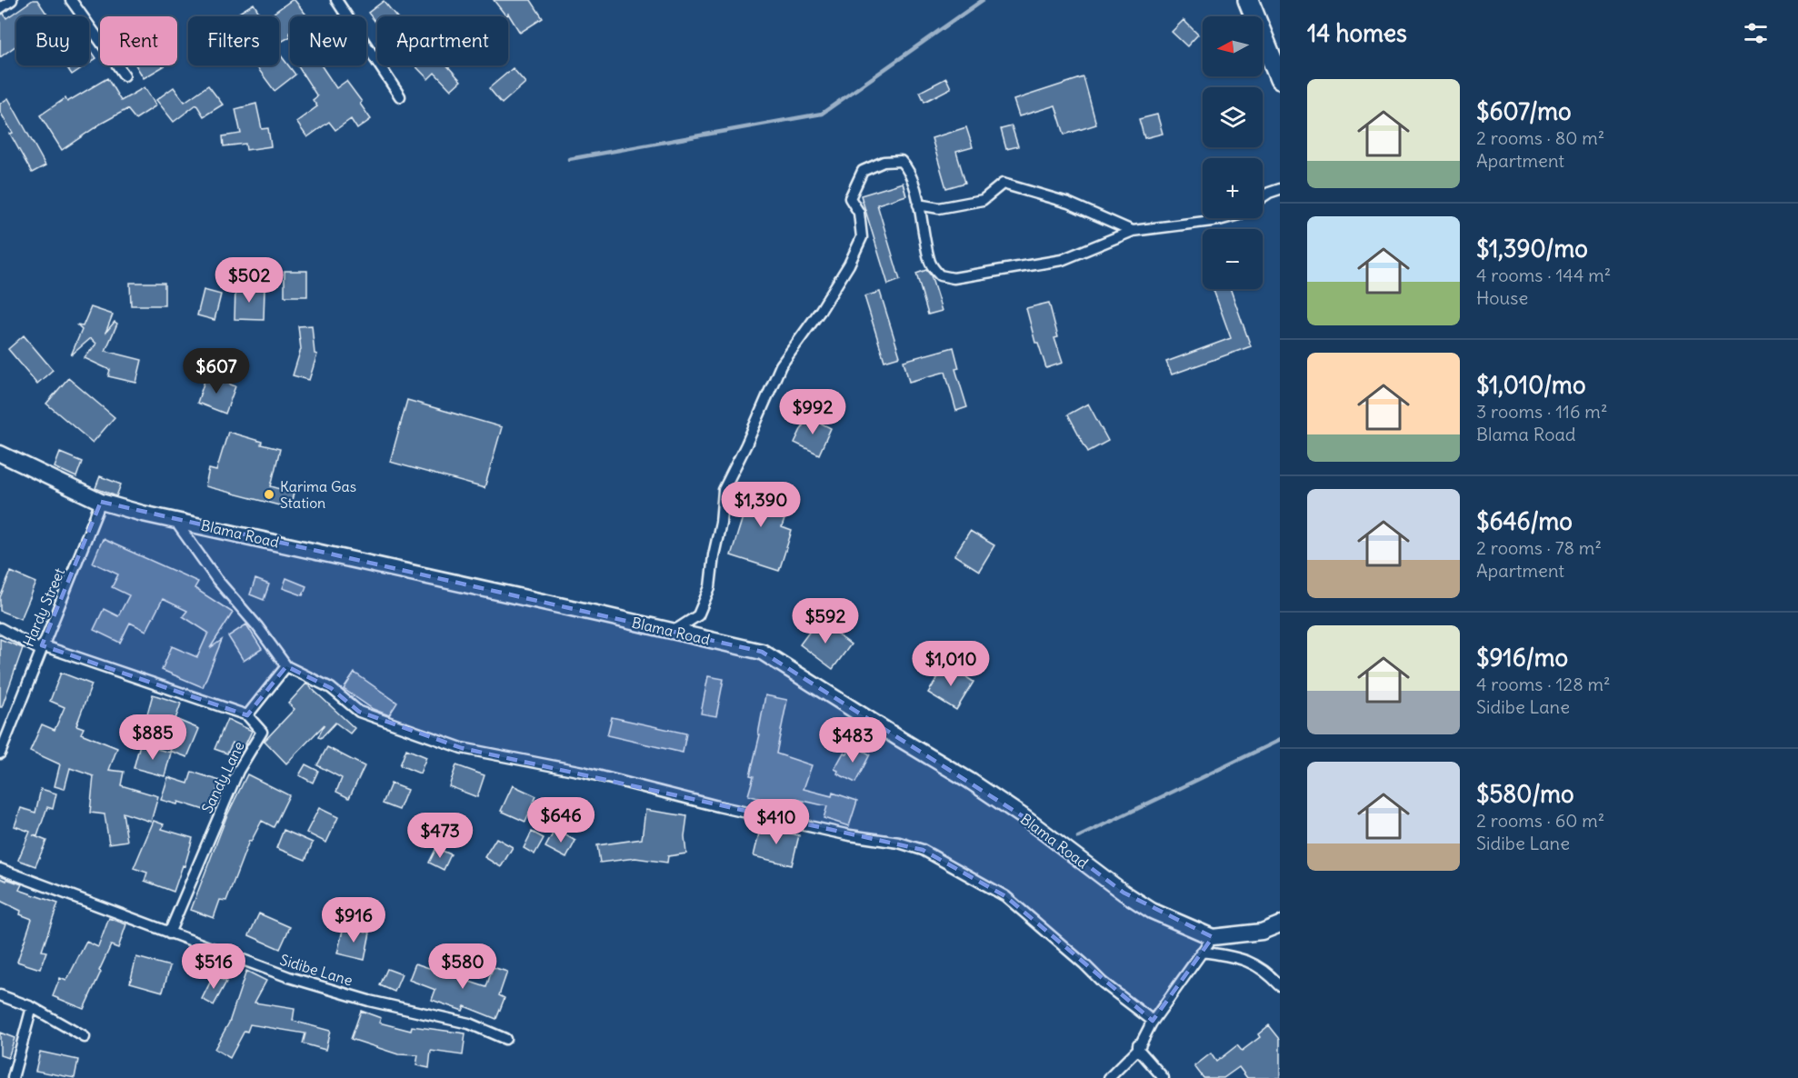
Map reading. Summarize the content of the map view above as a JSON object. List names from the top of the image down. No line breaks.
{"streets":{"street":["Blama Road","Hardy Street","Sandy Lane","Sidibe Lane"]},"crossings":[["Blama Road","Hardy Street"],["Sandy Lane","Sidibe Lane"]],"places":["Karima Gas Station"],"north":"left","page":{"heading":"14 homes","map_buttons":["+","−"],"chip":["Buy","Rent","Filters","New","Apartment"],"list":[{"name":"$607/mo","note":"2 rooms · 80 m² · Apartment"},{"name":"$1,390/mo","note":"4 rooms · 144 m² · House"},{"name":"$1,010/mo","note":"3 rooms · 116 m² · Blama Road"},{"name":"$646/mo","note":"2 rooms · 78 m² · Apartment"},{"name":"$916/mo","note":"4 rooms · 128 m² · Sidibe Lane"},{"name":"$580/mo","note":"2 rooms · 60 m² · Sidibe Lane"}],"price":["$502","$607","$992","$1,390","$592","$1,010","$885","$483","$646","$410","$473","$916","$516","$580"]}}
